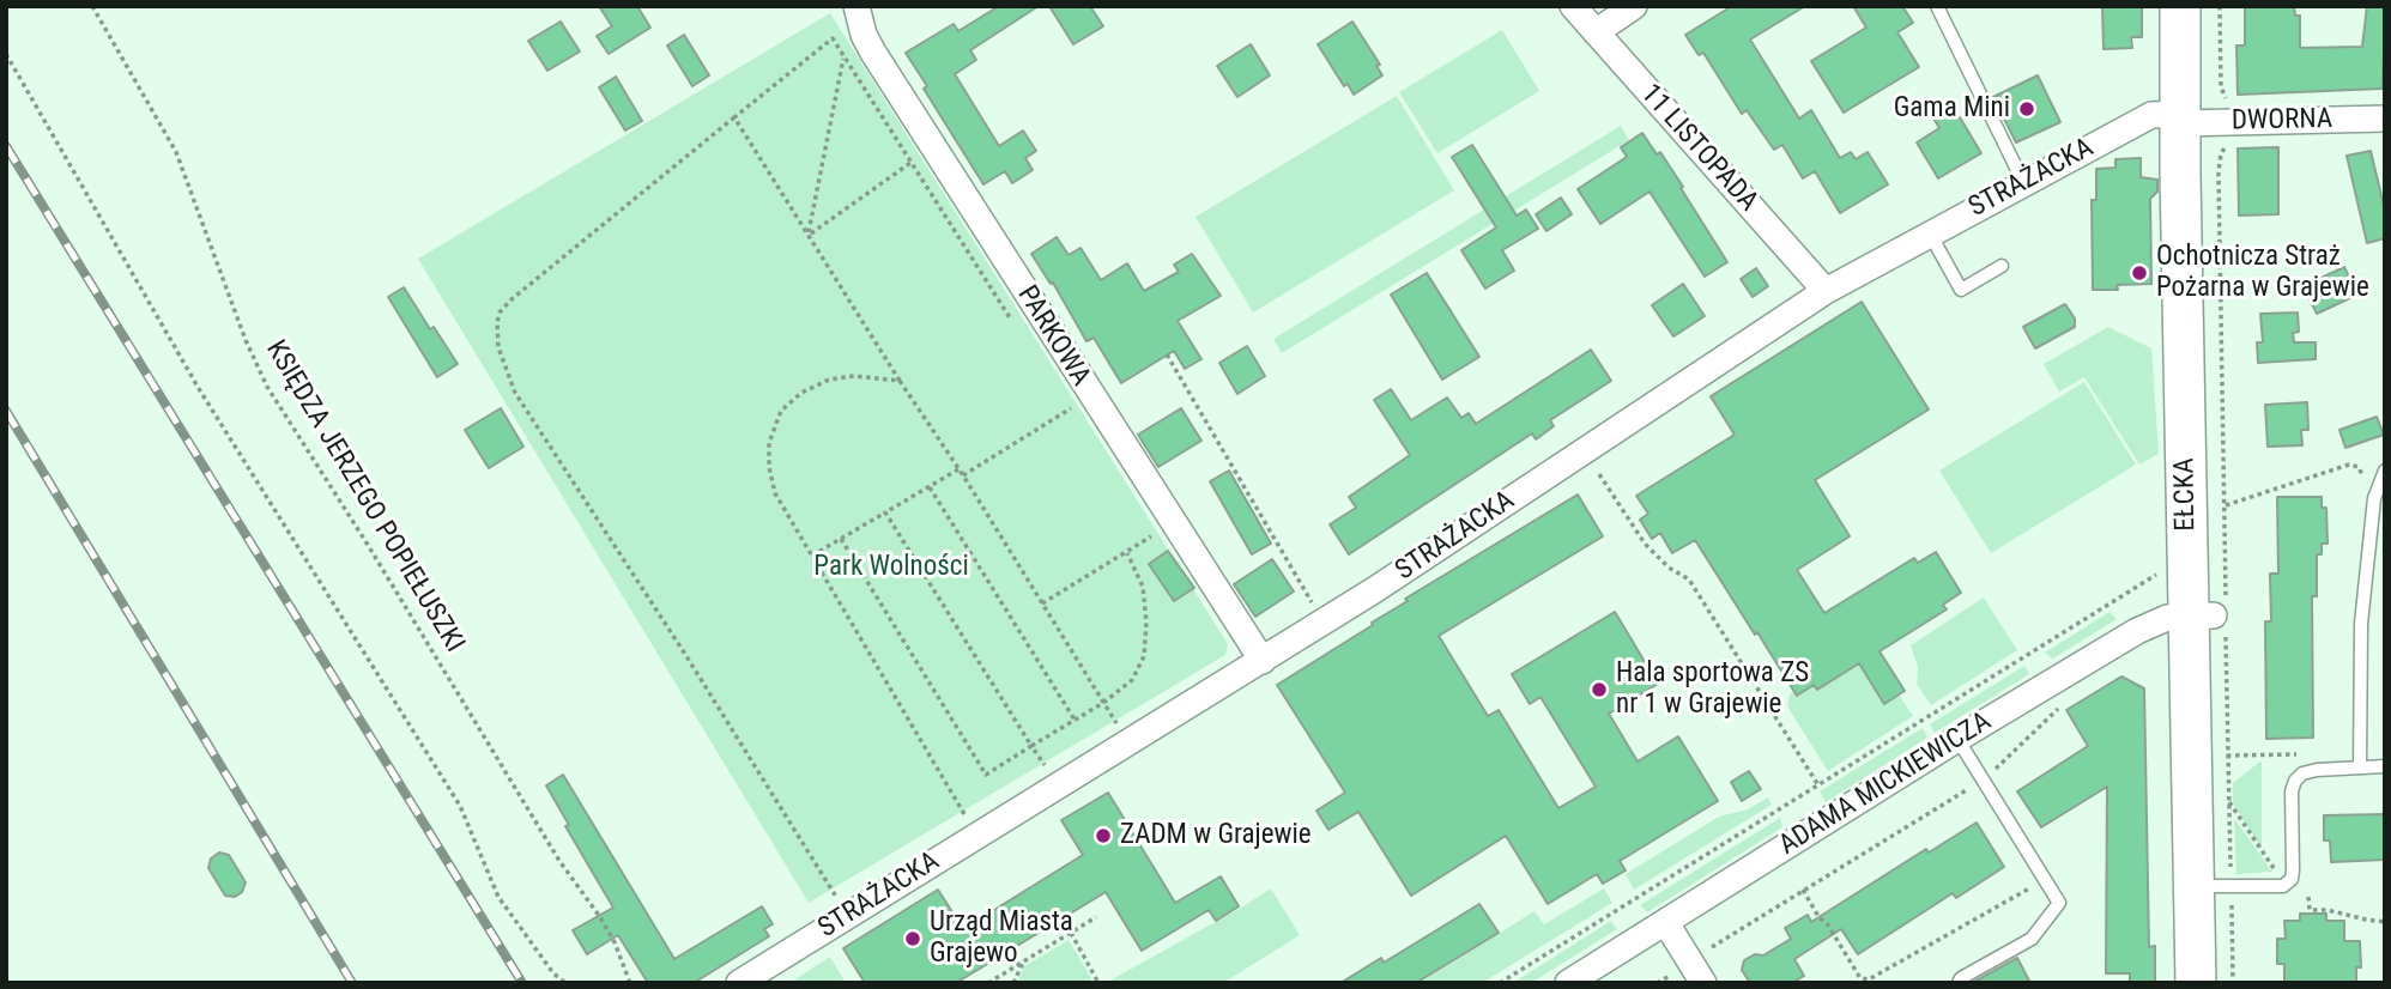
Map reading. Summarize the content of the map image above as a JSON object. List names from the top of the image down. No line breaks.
{"streets":{"main road":["EŁCKA"],"street":["DWORNA","11 LISTOPADA","STRAŻACKA","PARKOWA","ADAMA MICKIEWICZA"],"path":["KSIĘDZA JERZEGO POPIEŁUSZKI"]},"crossings":[["DWORNA","STRAŻACKA"],["DWORNA","EŁCKA"],["11 LISTOPADA","STRAŻACKA"],["STRAŻACKA","PARKOWA"],["STRAŻACKA","EŁCKA"],["EŁCKA","ADAMA MICKIEWICZA"]],"parks":["Park Wolności"],"places":["Gama Mini","Ochotnicza Straż Pożarna w Grajewie","Hala sportowa ZS nr 1 w Grajewie","ZADM w Grajewie","Urząd Miasta Grajewo"]}
